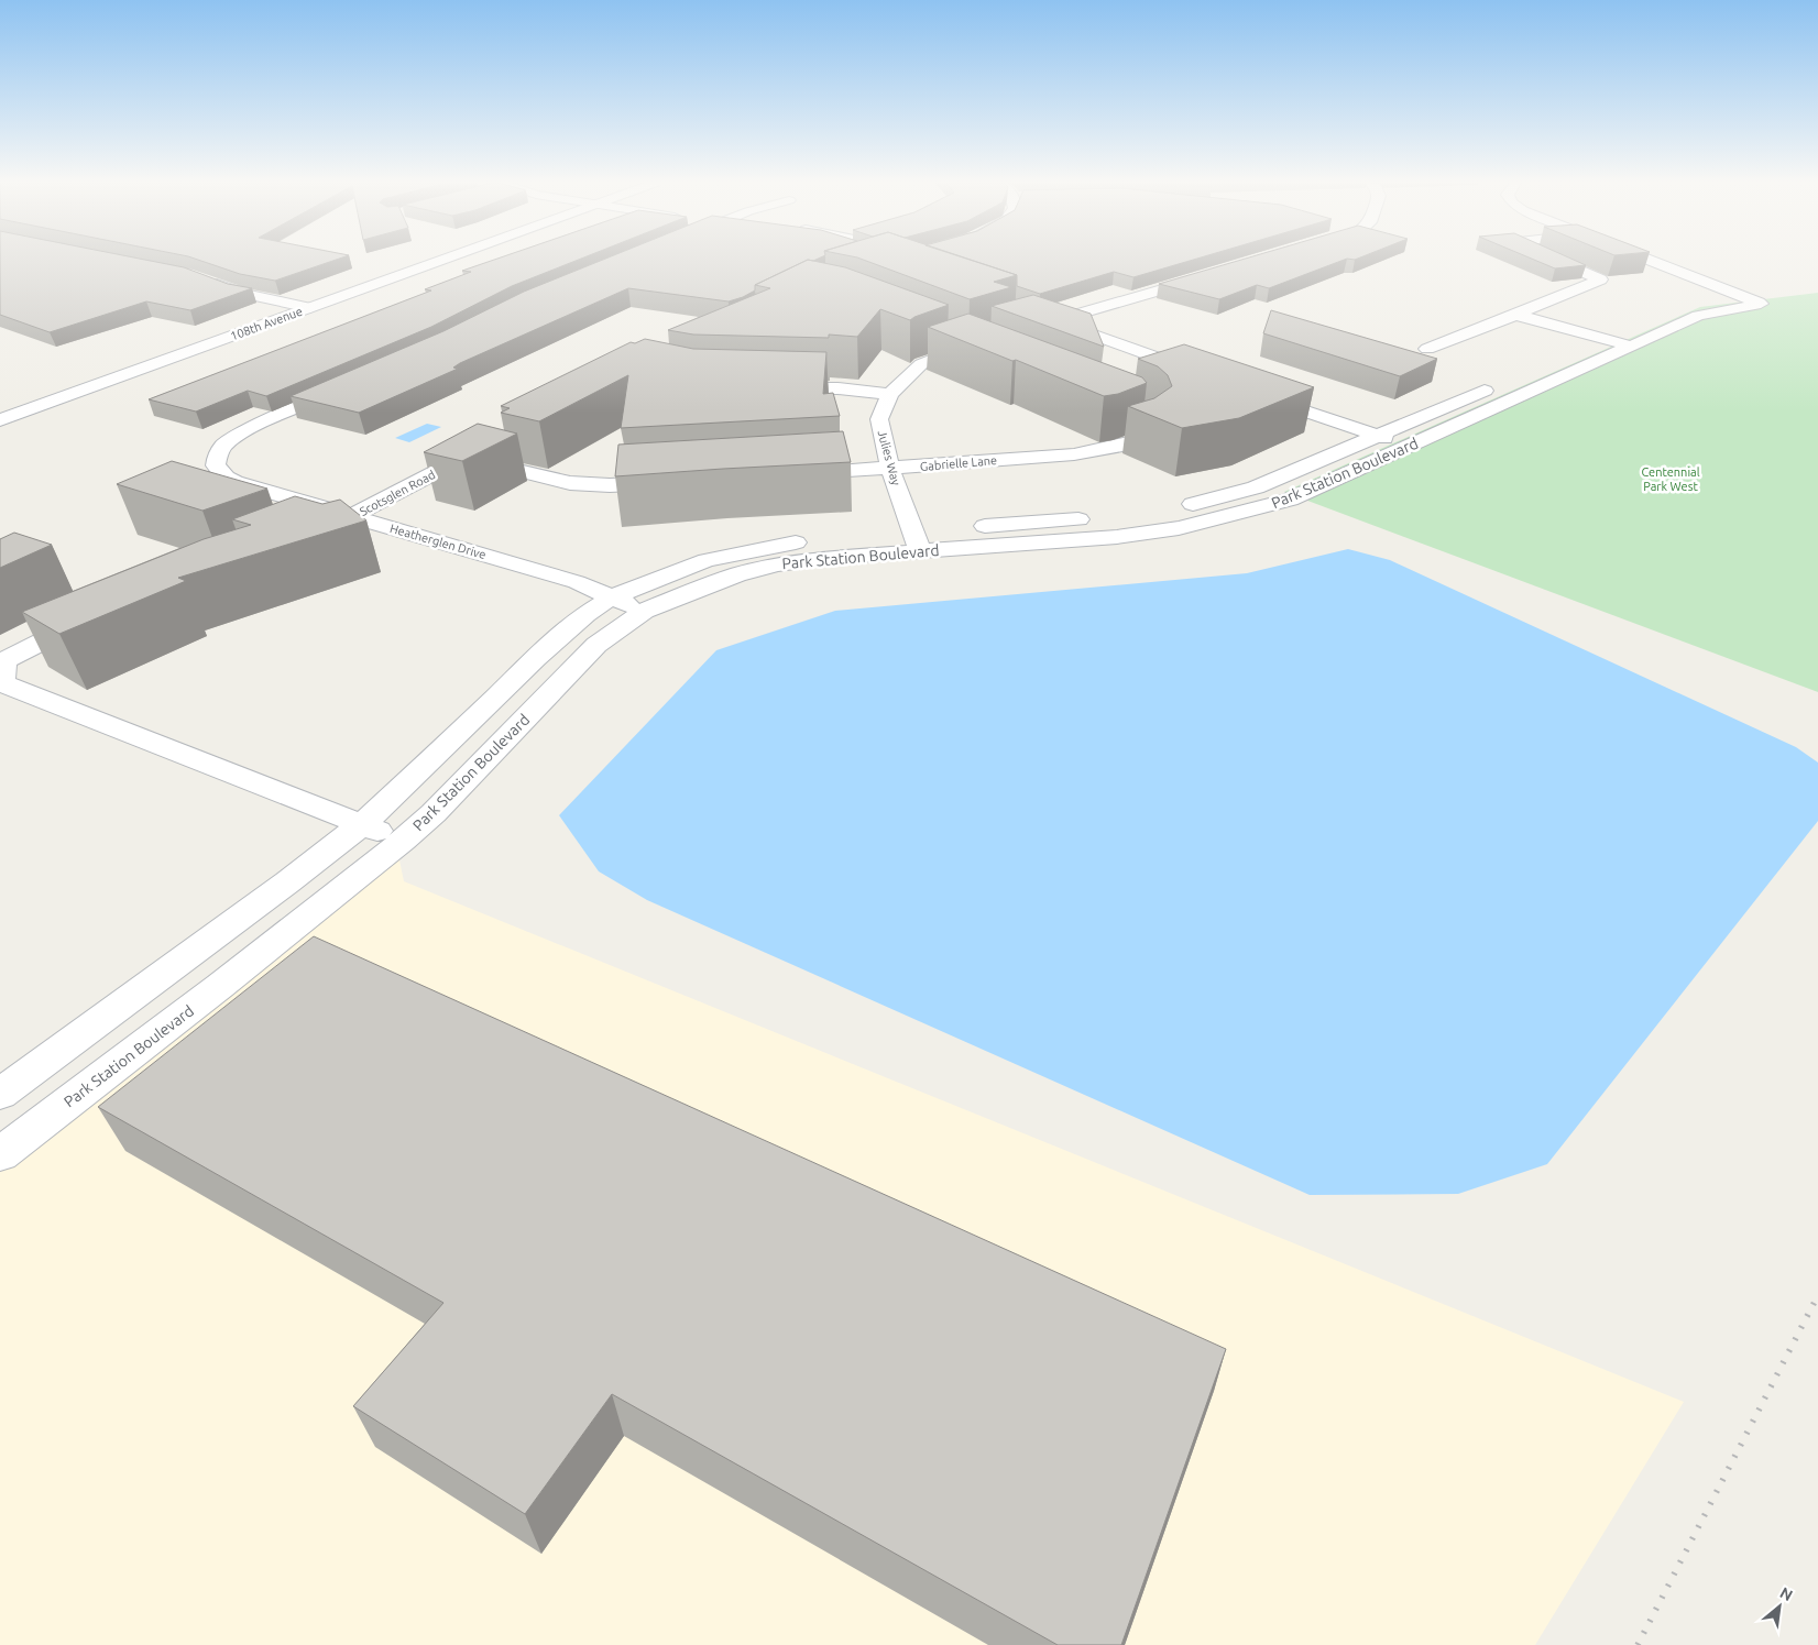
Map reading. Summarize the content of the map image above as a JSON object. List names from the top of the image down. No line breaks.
{"streets":{"street":["108th Avenue","Julies Way","Gabrielle Lane","Park Station Boulevard","Scotsglen Road","Heatherglen Drive"]},"crossings":[["Julies Way","Gabrielle Lane"],["Julies Way","Park Station Boulevard"],["Park Station Boulevard","Heatherglen Drive"],["Scotsglen Road","Heatherglen Drive"]],"parks":["Centennial Park West"],"north":"top right"}
